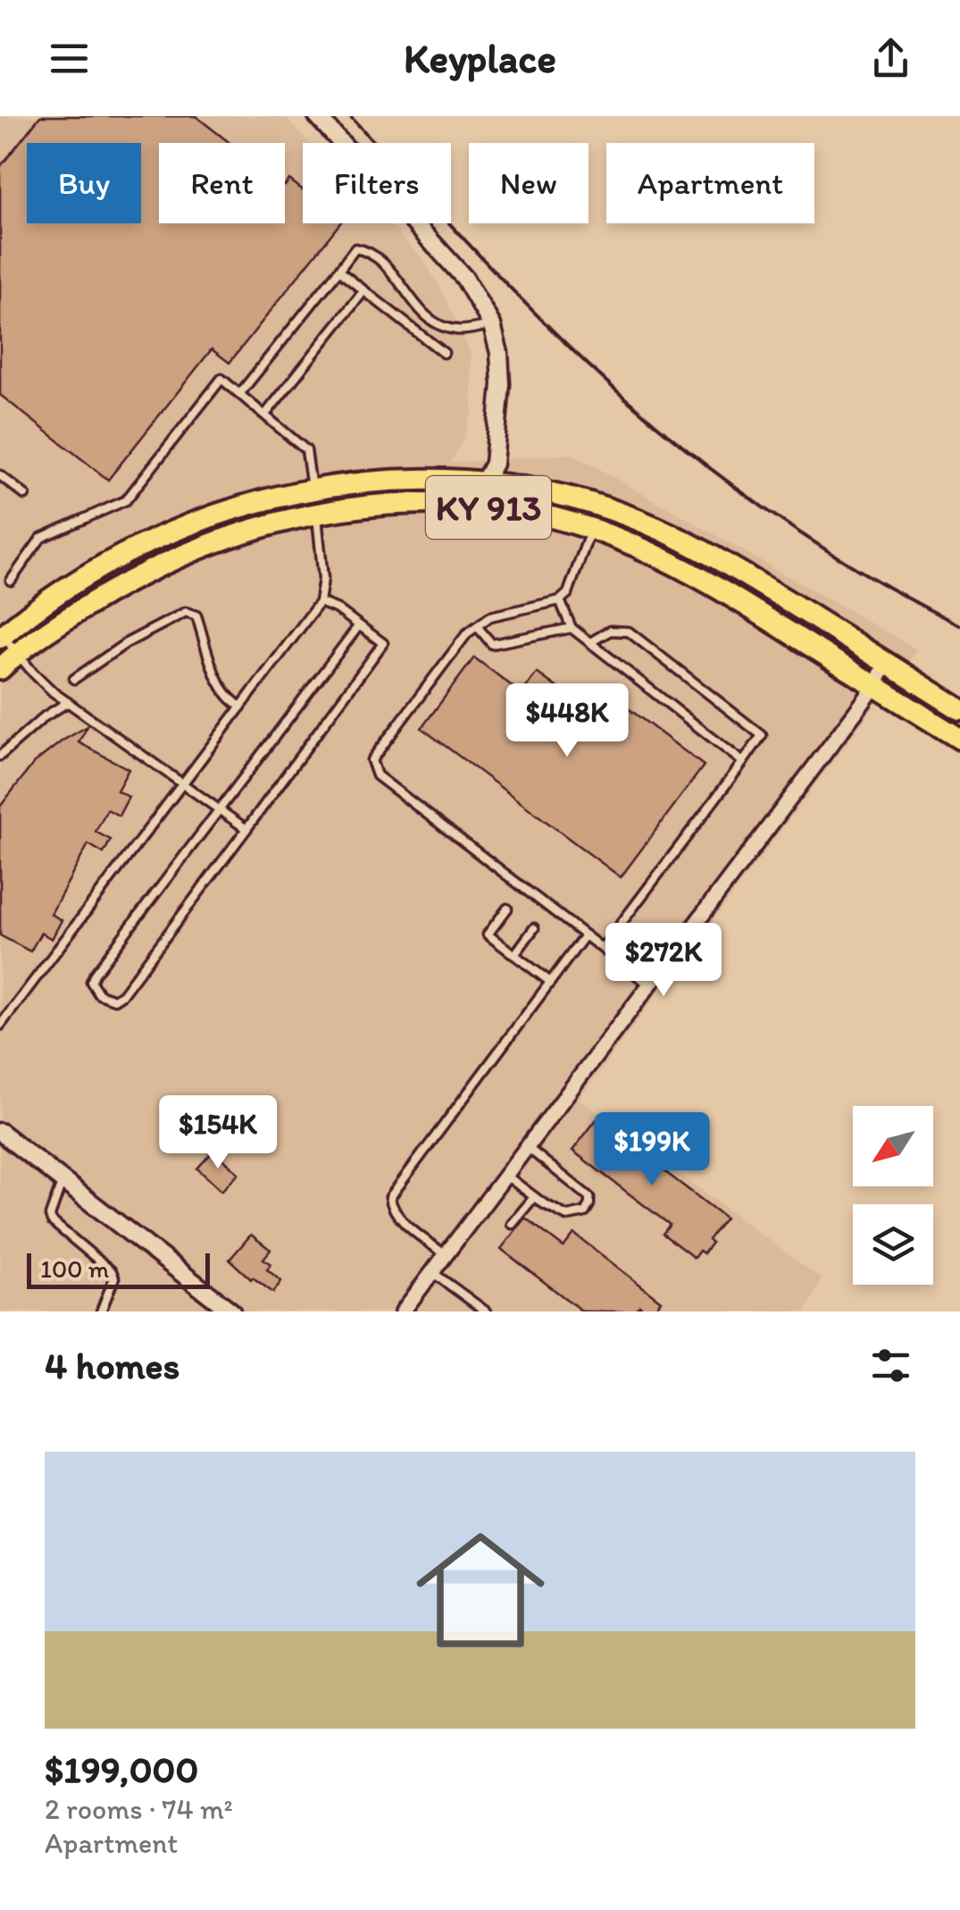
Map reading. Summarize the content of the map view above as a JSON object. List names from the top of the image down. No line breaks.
{"streets":{"main road":["KY 913"]},"scale_bar":"100 m","north":"bottom left","page":{"header":"Keyplace","chip":["Buy","Rent","Filters","New","Apartment"],"price":["$448K","$272K","$154K","$199K"],"scale":"100 m","heading":"4 homes","list":[{"name":"$199,000","note":"2 rooms · 74 m² · Apartment"}]}}
